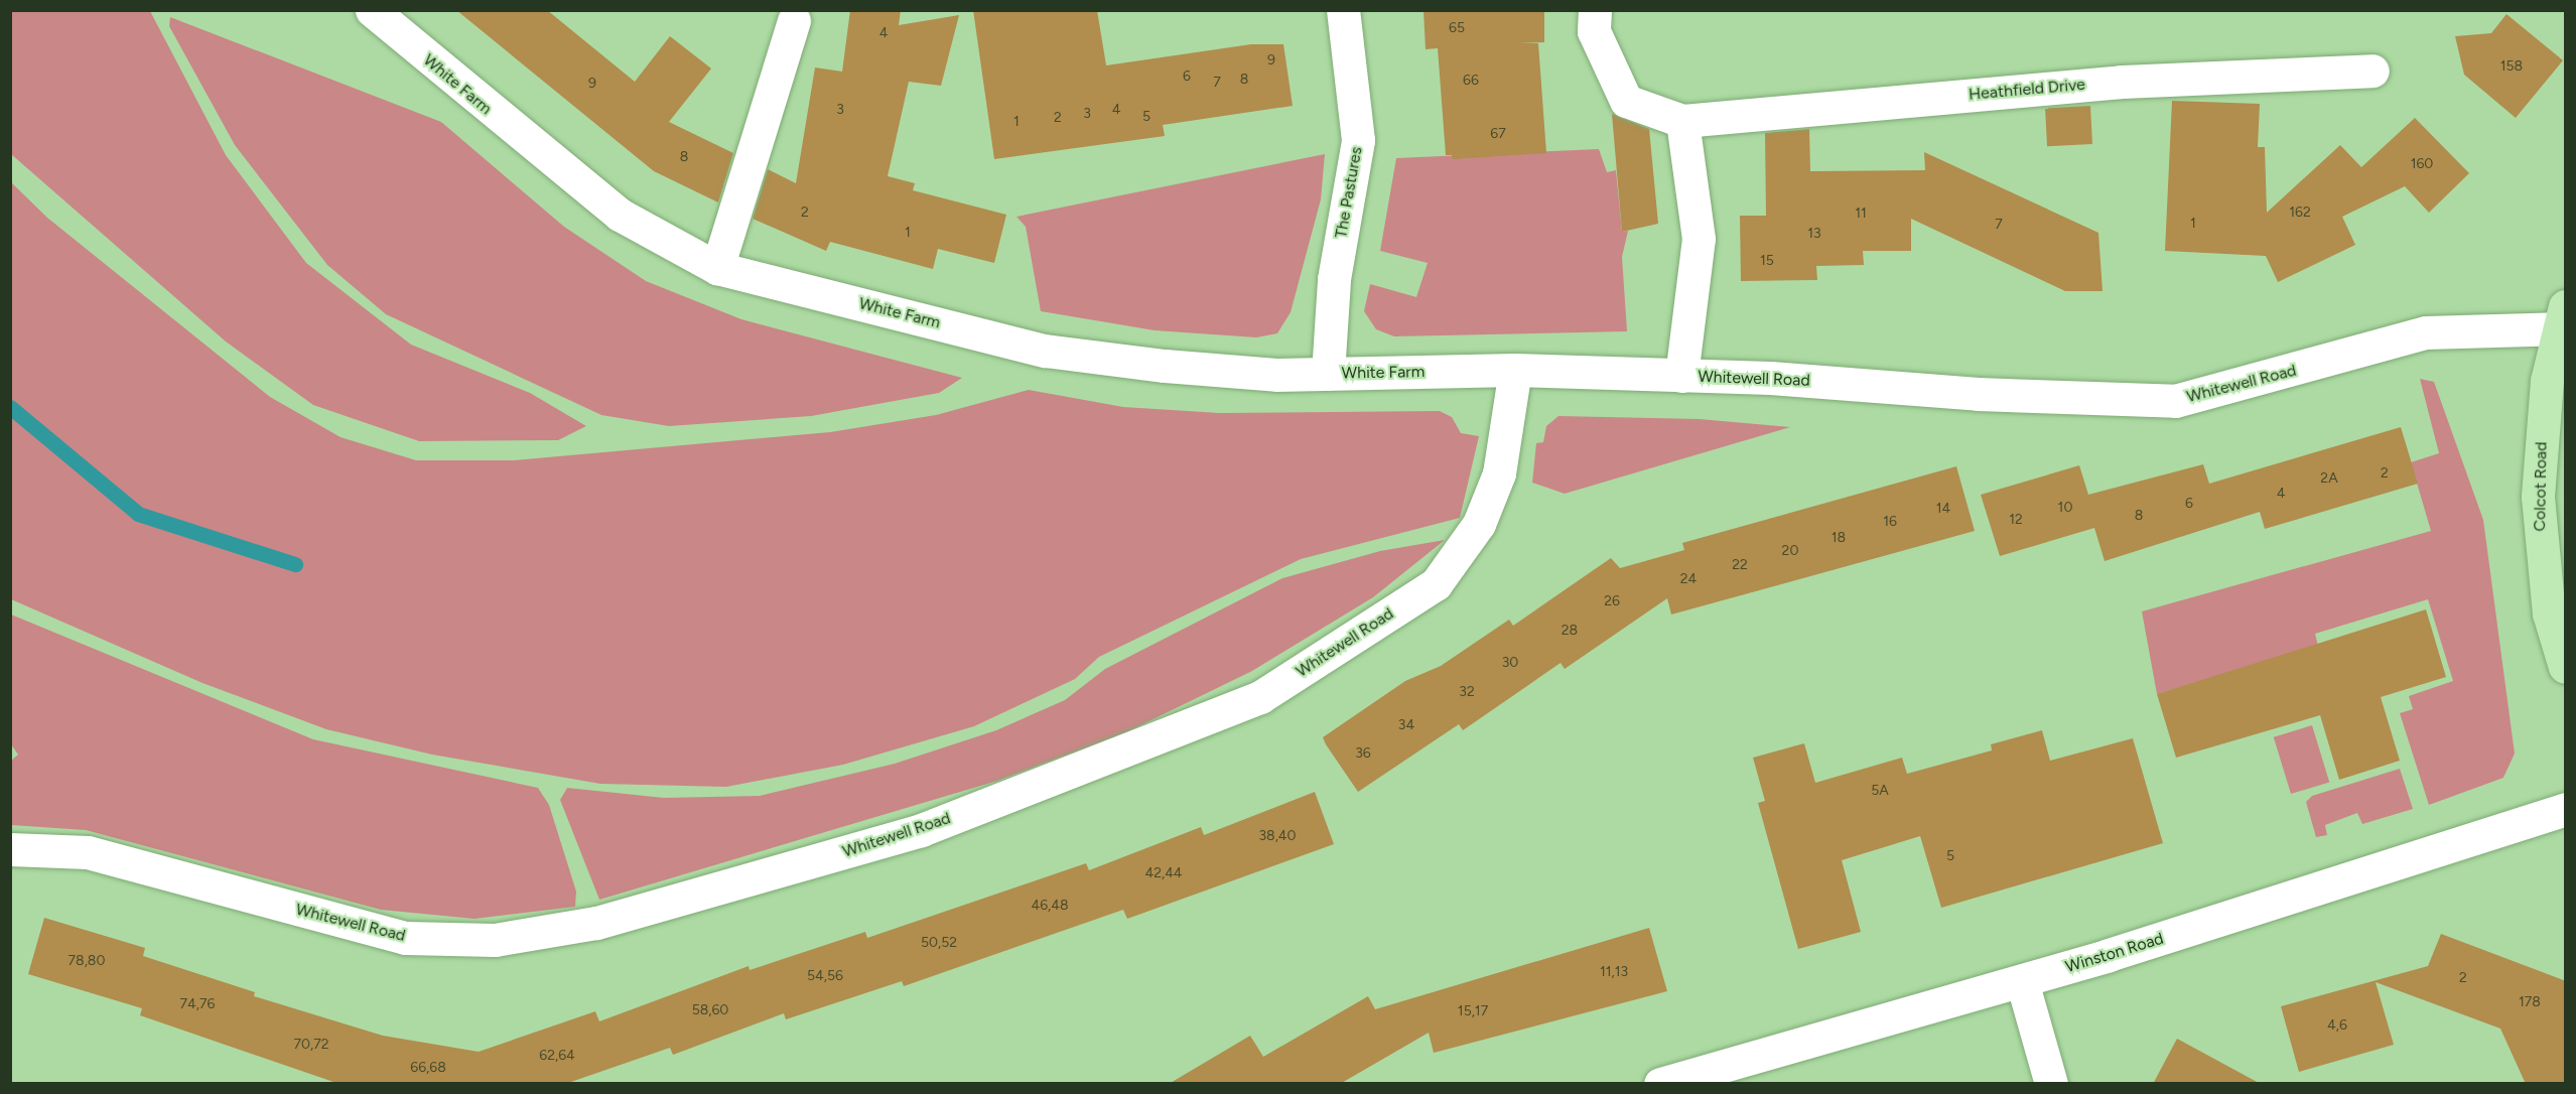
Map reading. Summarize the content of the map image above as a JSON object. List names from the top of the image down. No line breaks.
{"streets":{"main road":["Colcot Road"],"street":["White Farm","Heathfield Drive","The Pastures","Whitewell Road","Winston Road"]},"crossings":[["White Farm","The Pastures"],["White Farm","Whitewell Road"],["Whitewell Road","Colcot Road"]],"house_numbers":["65","4","9","158","6","8","66","7","9","3","4","3","5","2","1","67","8","160","2","162","11","1","7","1","13","15","2","2A","4","6","10","14","8","12","16","18","20","22","24","26","28","30","32","34","36","5A","38,40","5","42,44","46,48","50,52","78,80","11,13","54,56","2","178","74,76","58,60","15,17","4,6","70,72","62,64","66,68"]}
